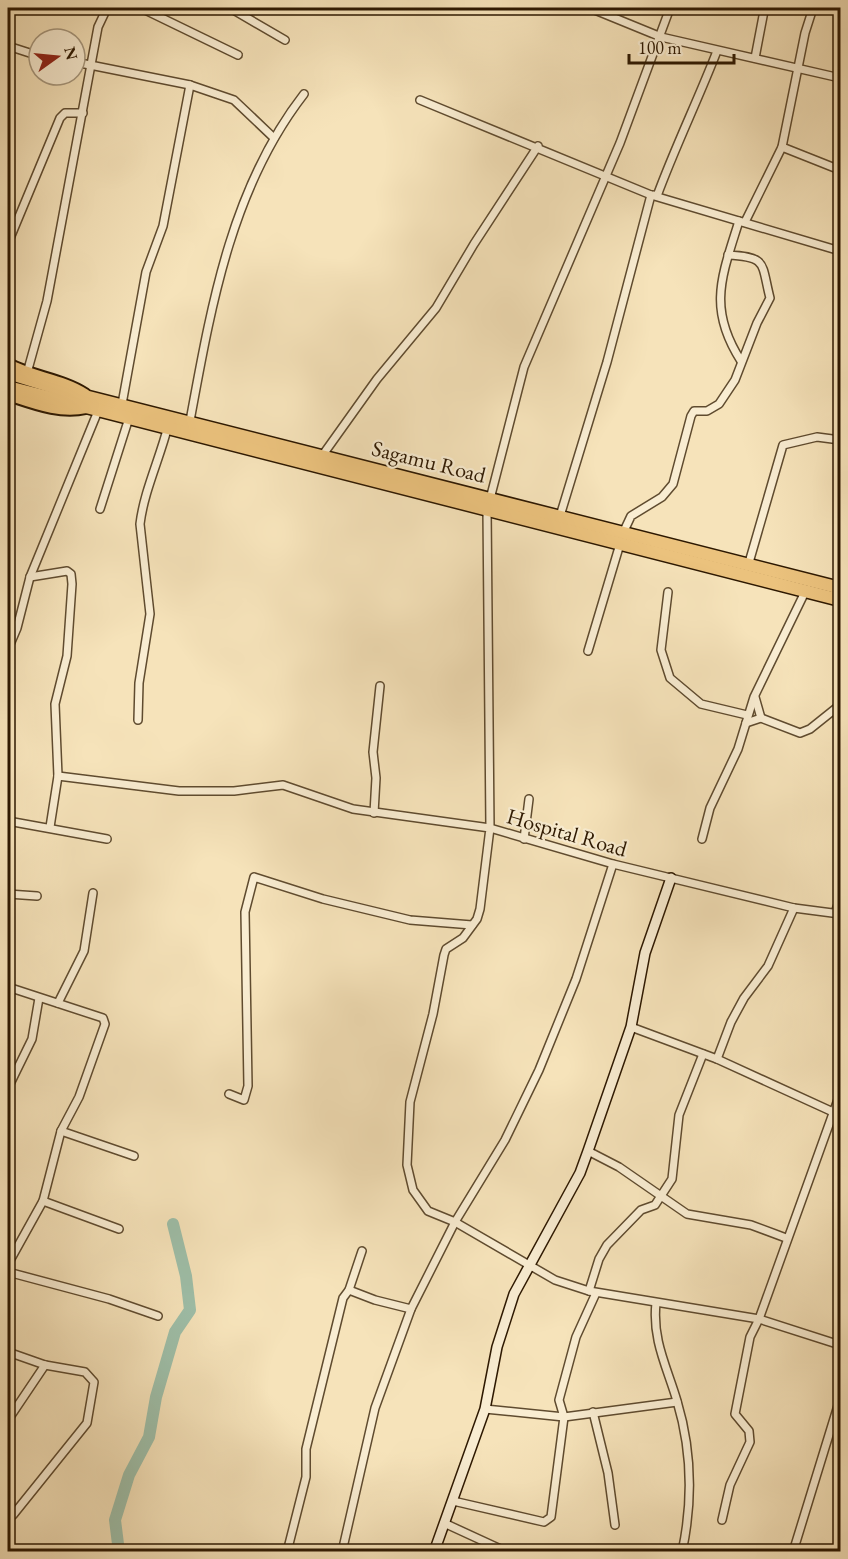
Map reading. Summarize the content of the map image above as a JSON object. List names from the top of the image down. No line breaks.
{"streets":{"highway":["Sagamu Road"],"street":["Hospital Road"]},"crossings":[["Sagamu Road","Hospital Road"]],"scale_bar":"100 m","north":"right"}
